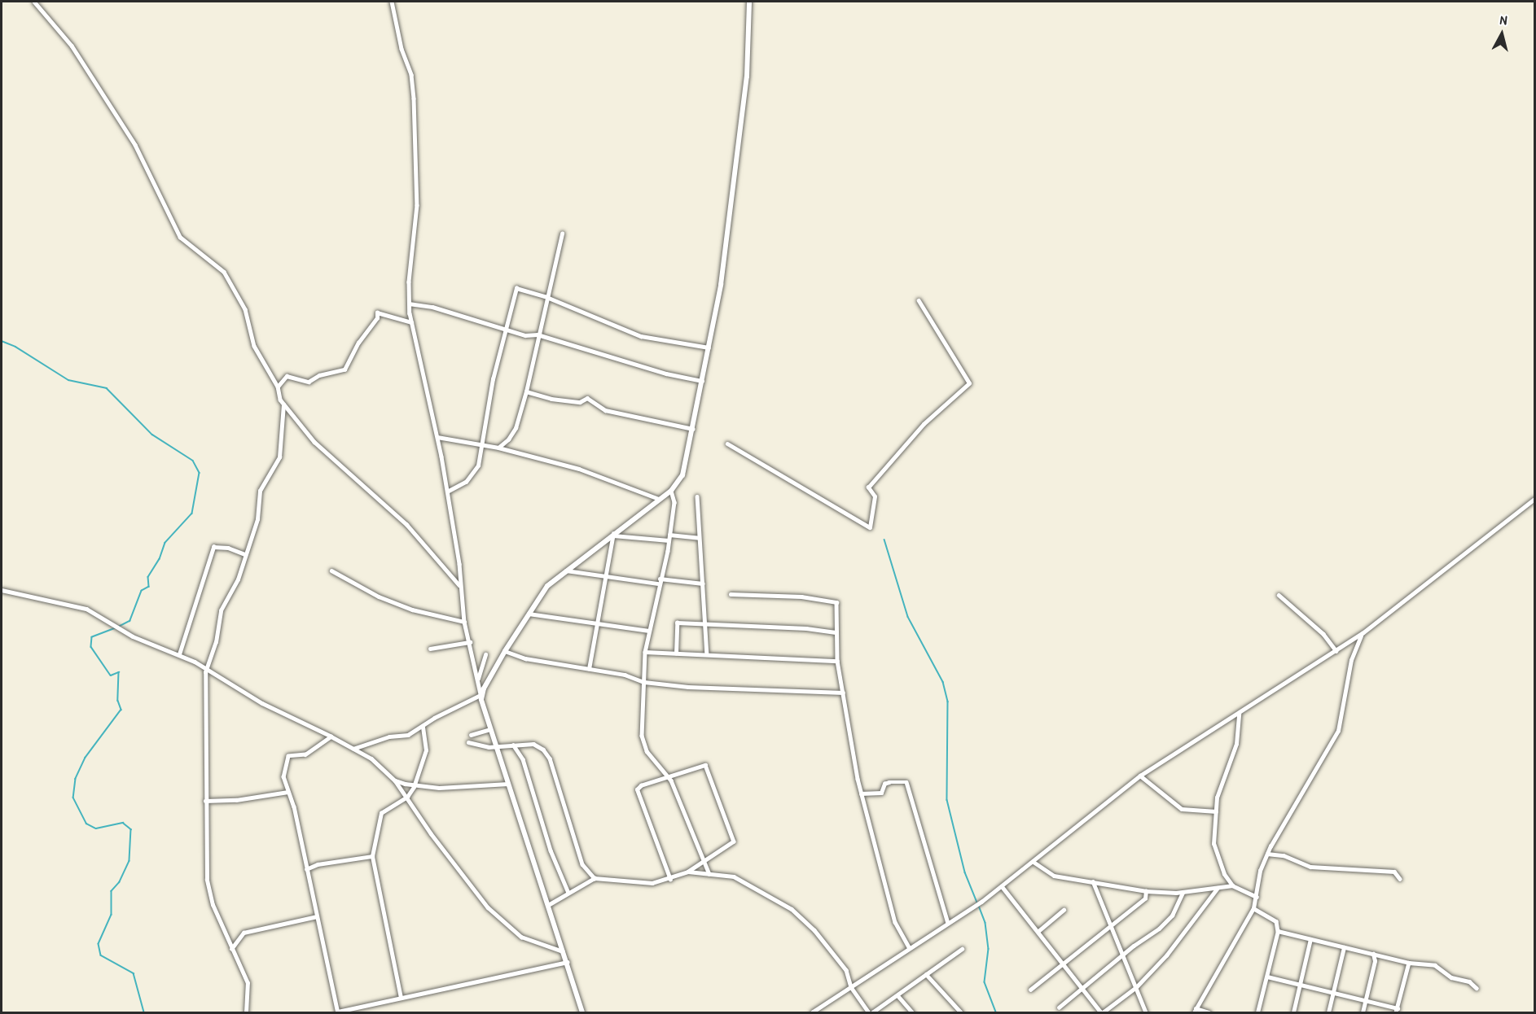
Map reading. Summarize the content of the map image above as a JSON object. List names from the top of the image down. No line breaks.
{"north":"top"}
